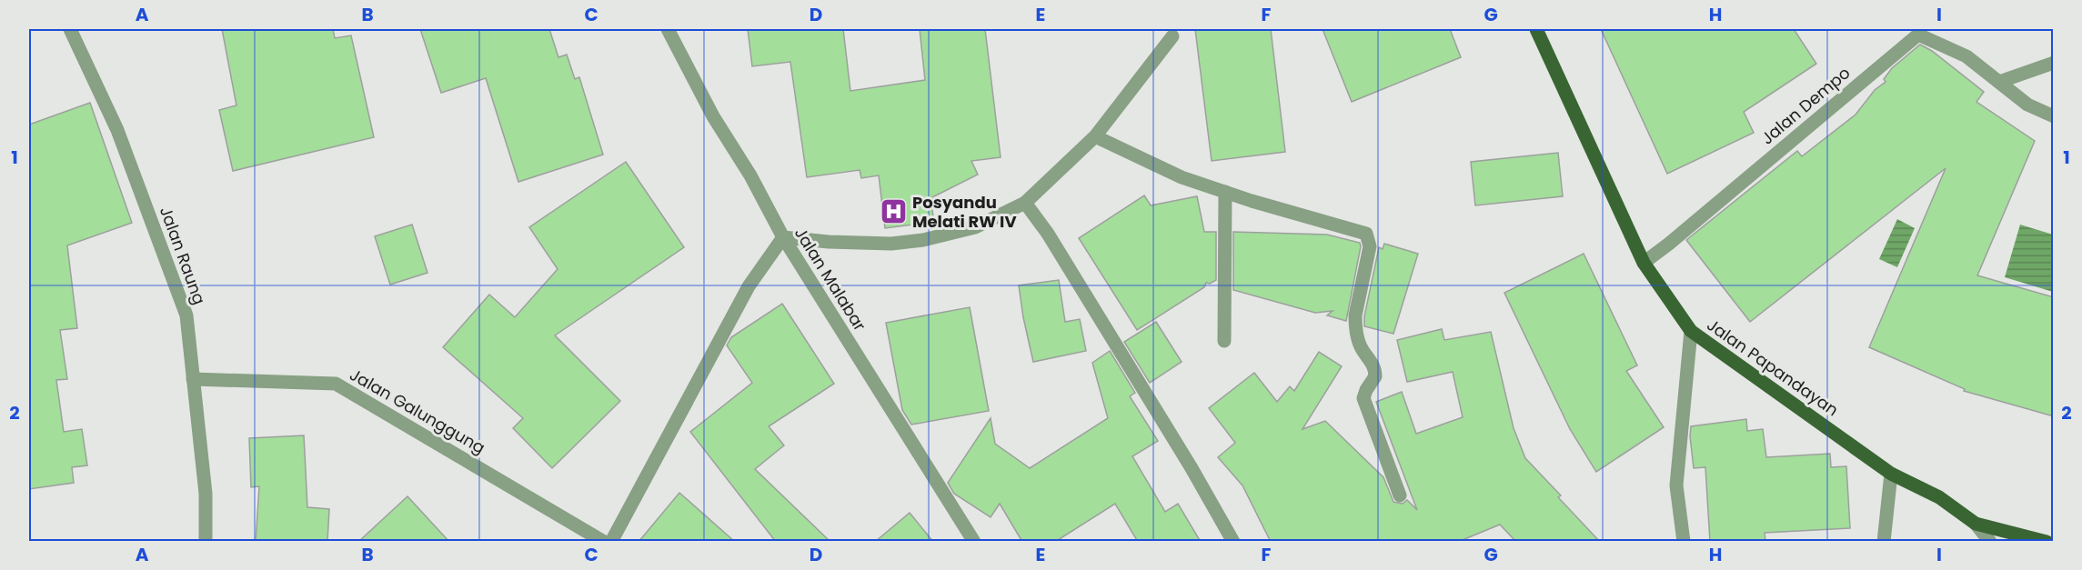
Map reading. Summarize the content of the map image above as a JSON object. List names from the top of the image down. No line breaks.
{"streets":{"main road":["Jalan Papandayan"],"street":["Jalan Dempo","Jalan Raung","Jalan Malabar","Jalan Galunggung"]},"crossings":[["Jalan Dempo","Jalan Papandayan"],["Jalan Raung","Jalan Galunggung"]],"places":{"hospital":["Posyandu Melati RW IV"]},"grid":{"columns":["A","B","C","D","E","F","G","H","I"],"rows":["1","2"]}}
